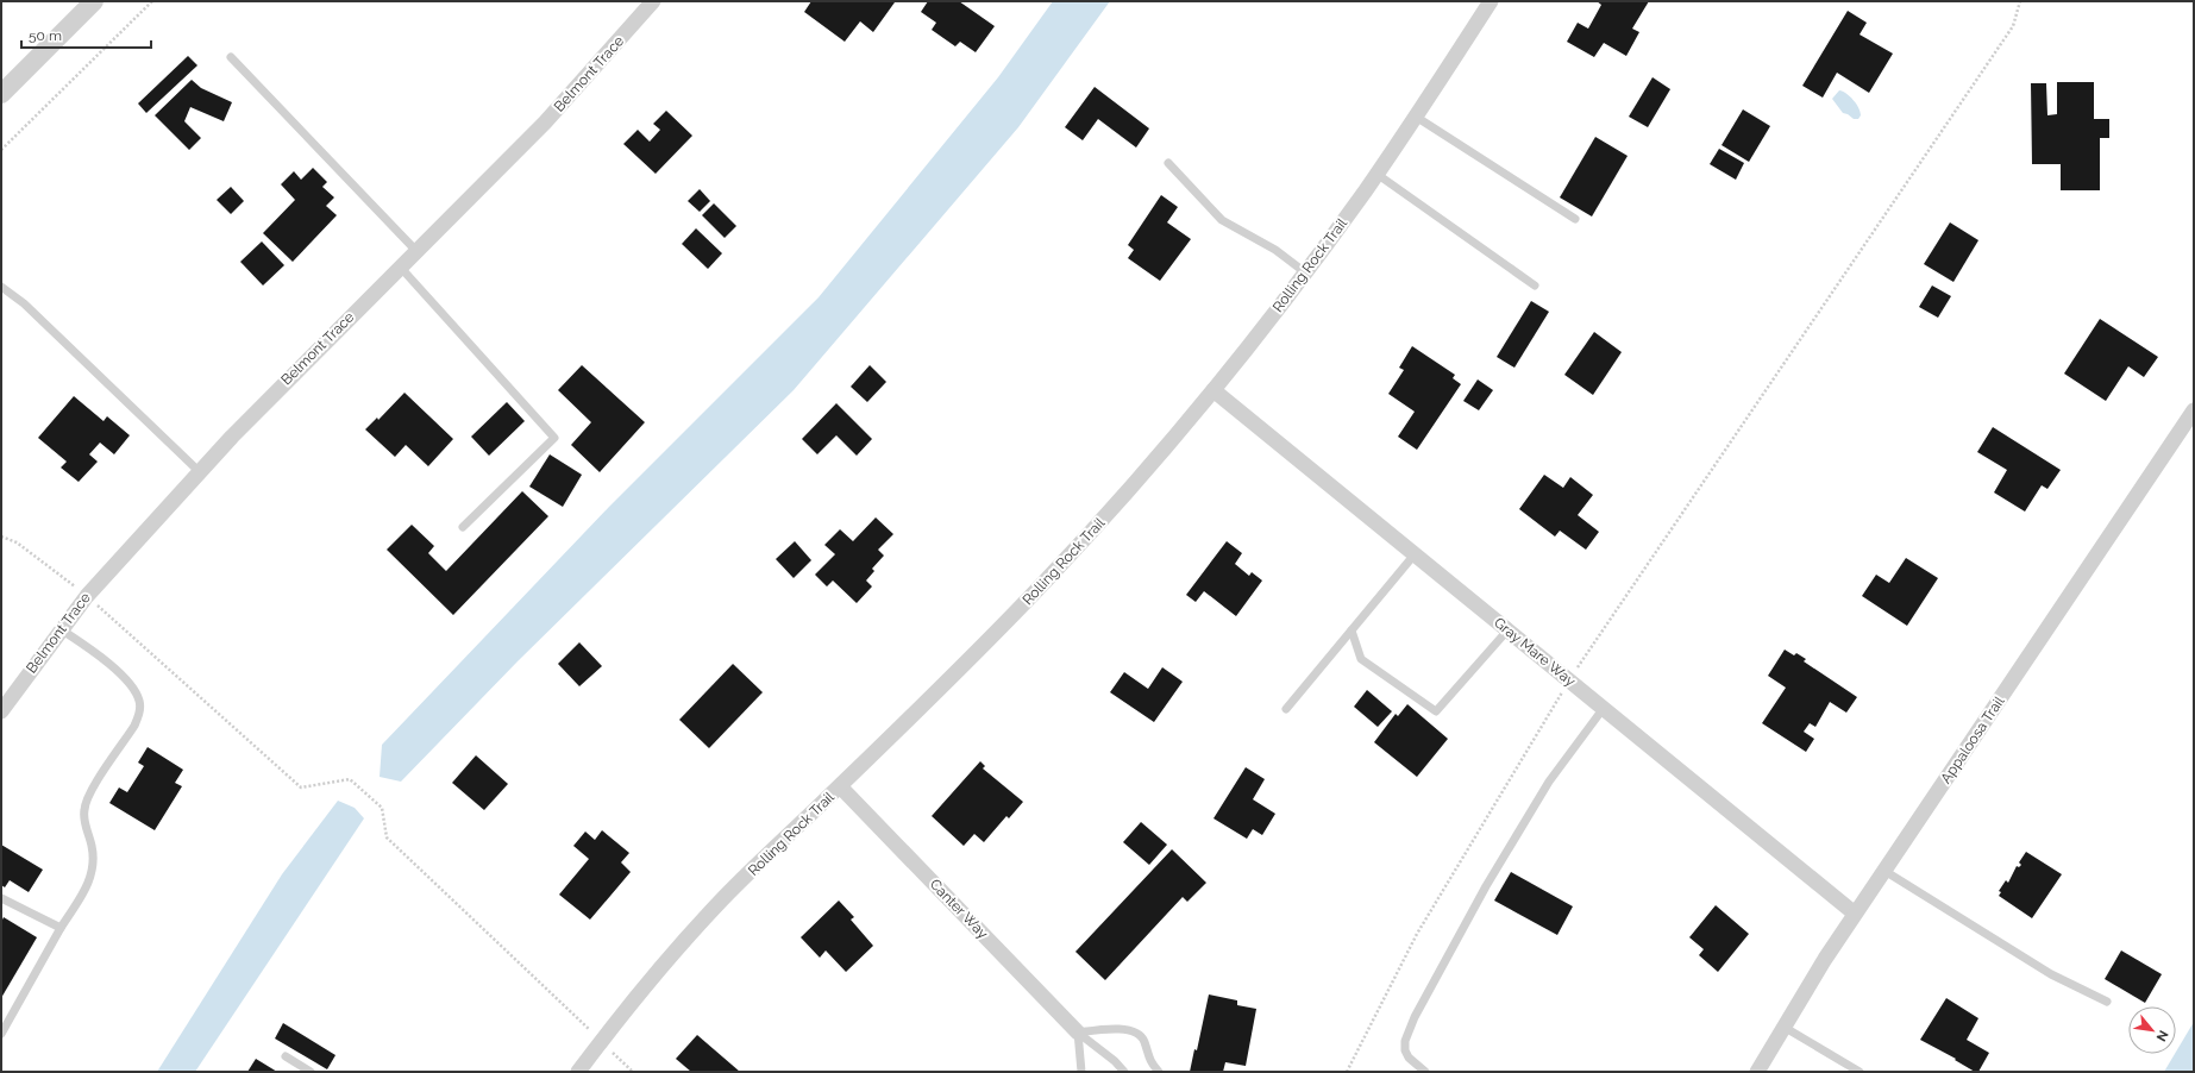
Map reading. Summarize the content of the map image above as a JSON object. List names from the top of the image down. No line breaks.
{"streets":{"street":["Belmont Trace","Rolling Rock Trail","Gray Mare Way","Appaloosa Trail","Canter Way"]},"crossings":[["Rolling Rock Trail","Gray Mare Way"],["Rolling Rock Trail","Canter Way"],["Gray Mare Way","Appaloosa Trail"]],"scale_bar":"50 m","north":"bottom right"}
